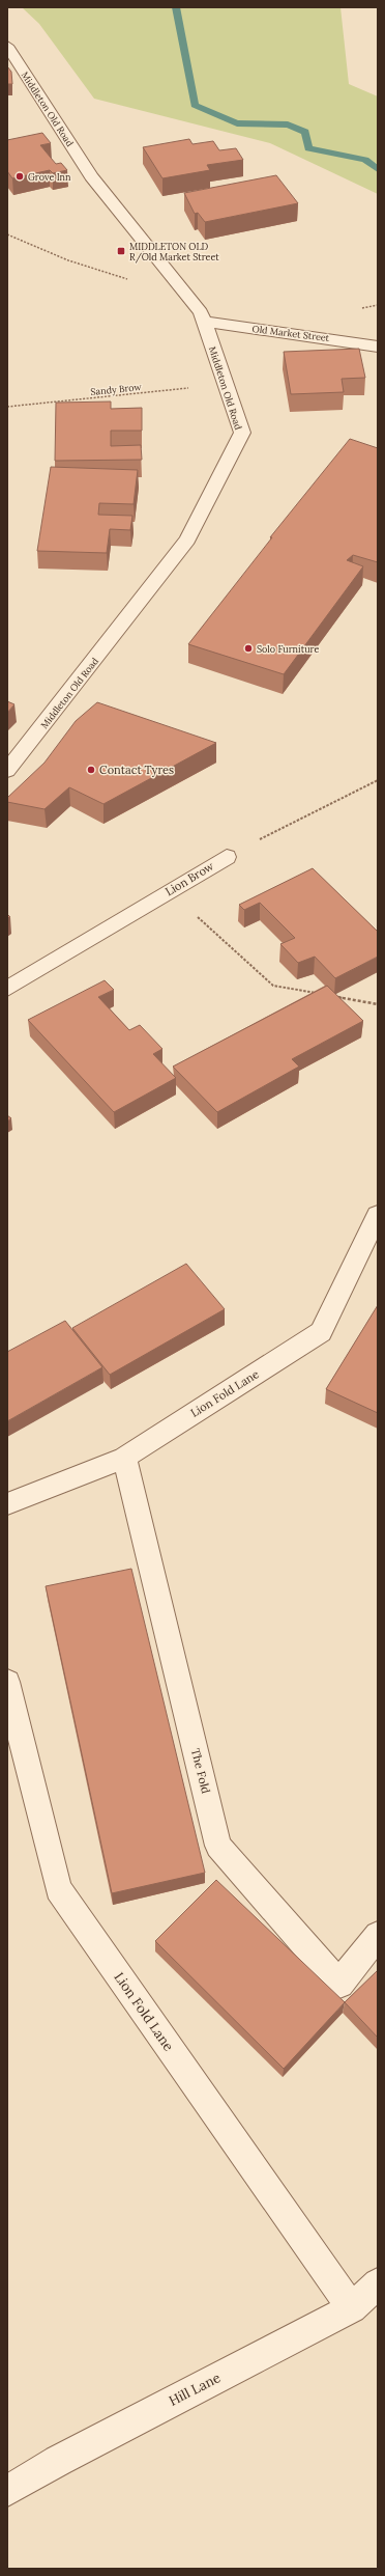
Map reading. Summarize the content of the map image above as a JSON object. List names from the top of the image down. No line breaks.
{"streets":{"street":["Middleton Old Road","Old Market Street","Lion Brow","Lion Fold Lane","The Fold","Hill Lane"],"path":["Sandy Brow"]},"crossings":[["Middleton Old Road","Old Market Street"],["Middleton Old Road","Sandy Brow"],["Lion Fold Lane","The Fold"],["Lion Fold Lane","Hill Lane"]],"places":{"other":["Grove Inn","Solo Furniture","Contact Tyres"],"transit":["MIDDLETON OLD R/Old Market Street"]}}
